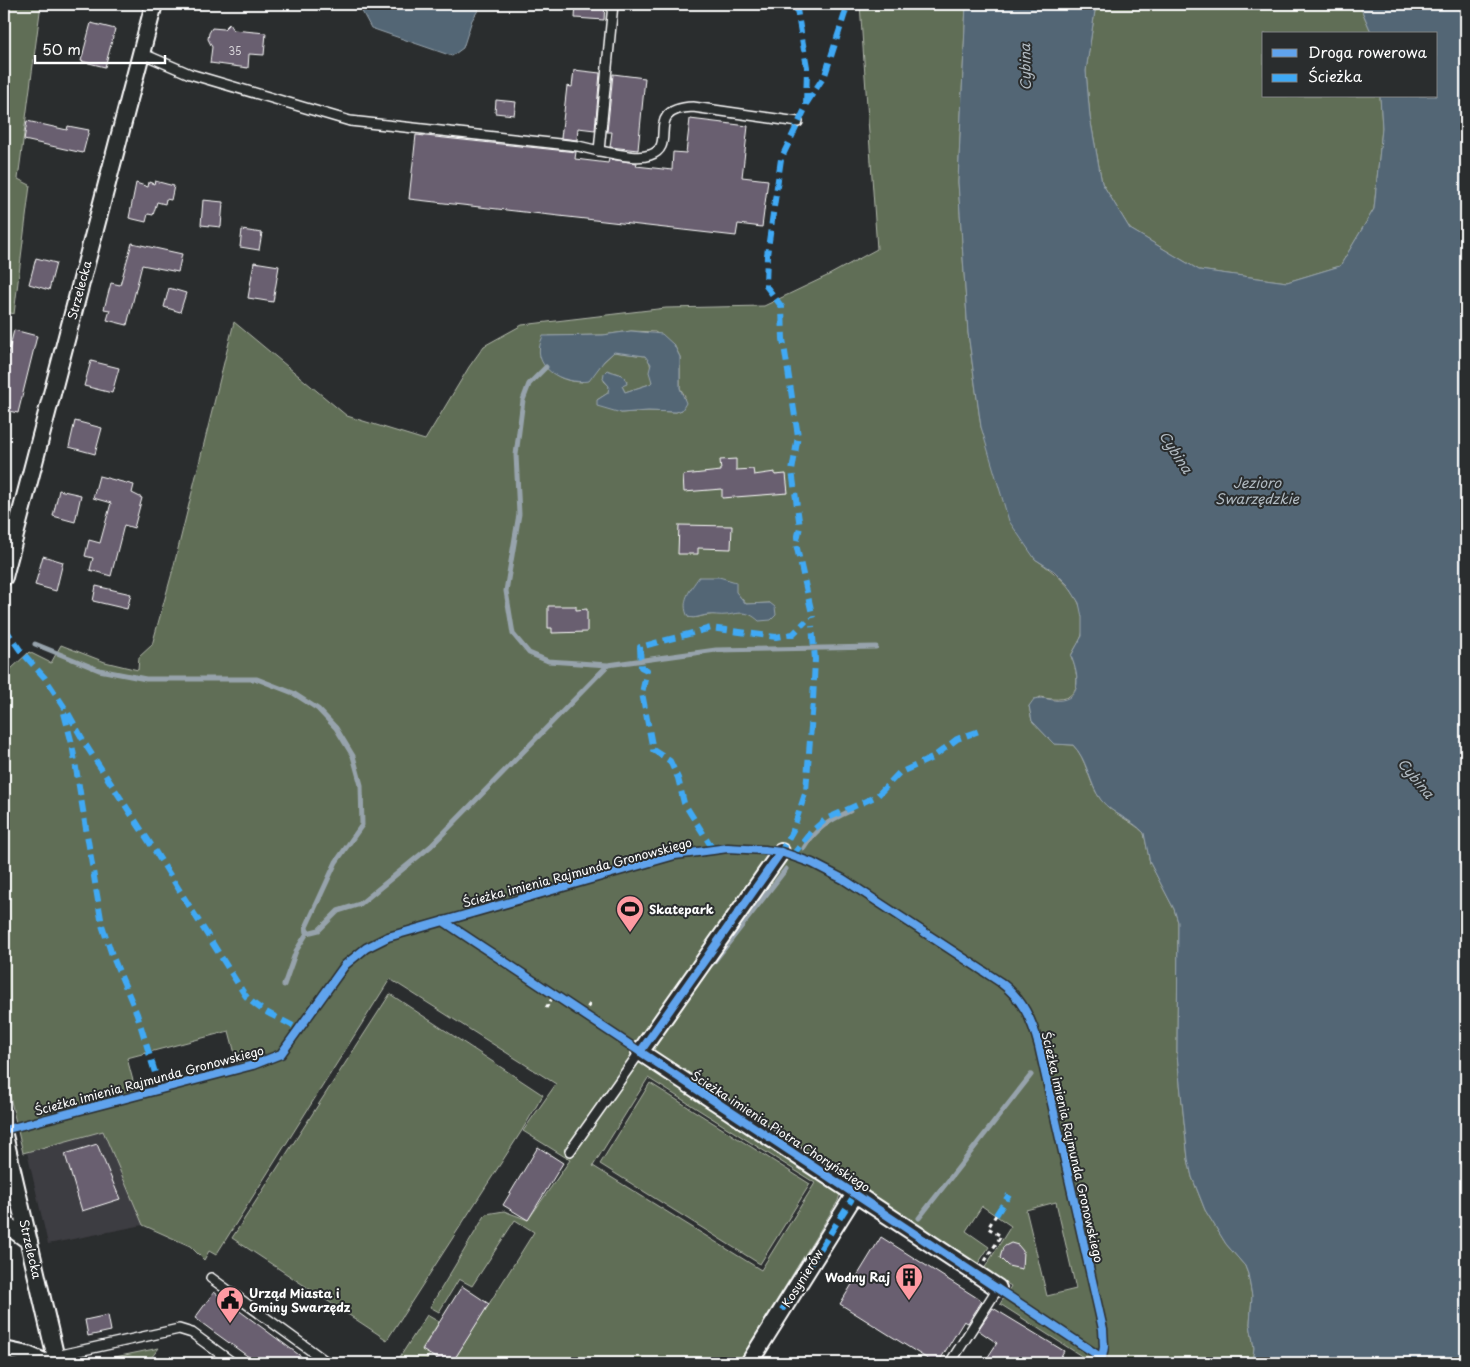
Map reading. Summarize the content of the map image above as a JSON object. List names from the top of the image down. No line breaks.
{"streets":{"street":["Strzelecka","Ścieżka imienia Piotra Choryńskiego","Kosynierów"],"cycle path":["Ścieżka imienia Rajmunda Gronowskiego"]},"crossings":[["Ścieżka imienia Piotra Choryńskiego","Kosynierów"]],"water":["Cybina","Jezioro Swarzędzkie"],"places":{"sports":["Skatepark"],"building":["Wodny Raj"],"public building":["Urząd Miasta i Gminy Swarzędz"]},"house_numbers":["35"],"legend":["Droga rowerowa","Ścieżka"],"scale_bar":"50 m"}
